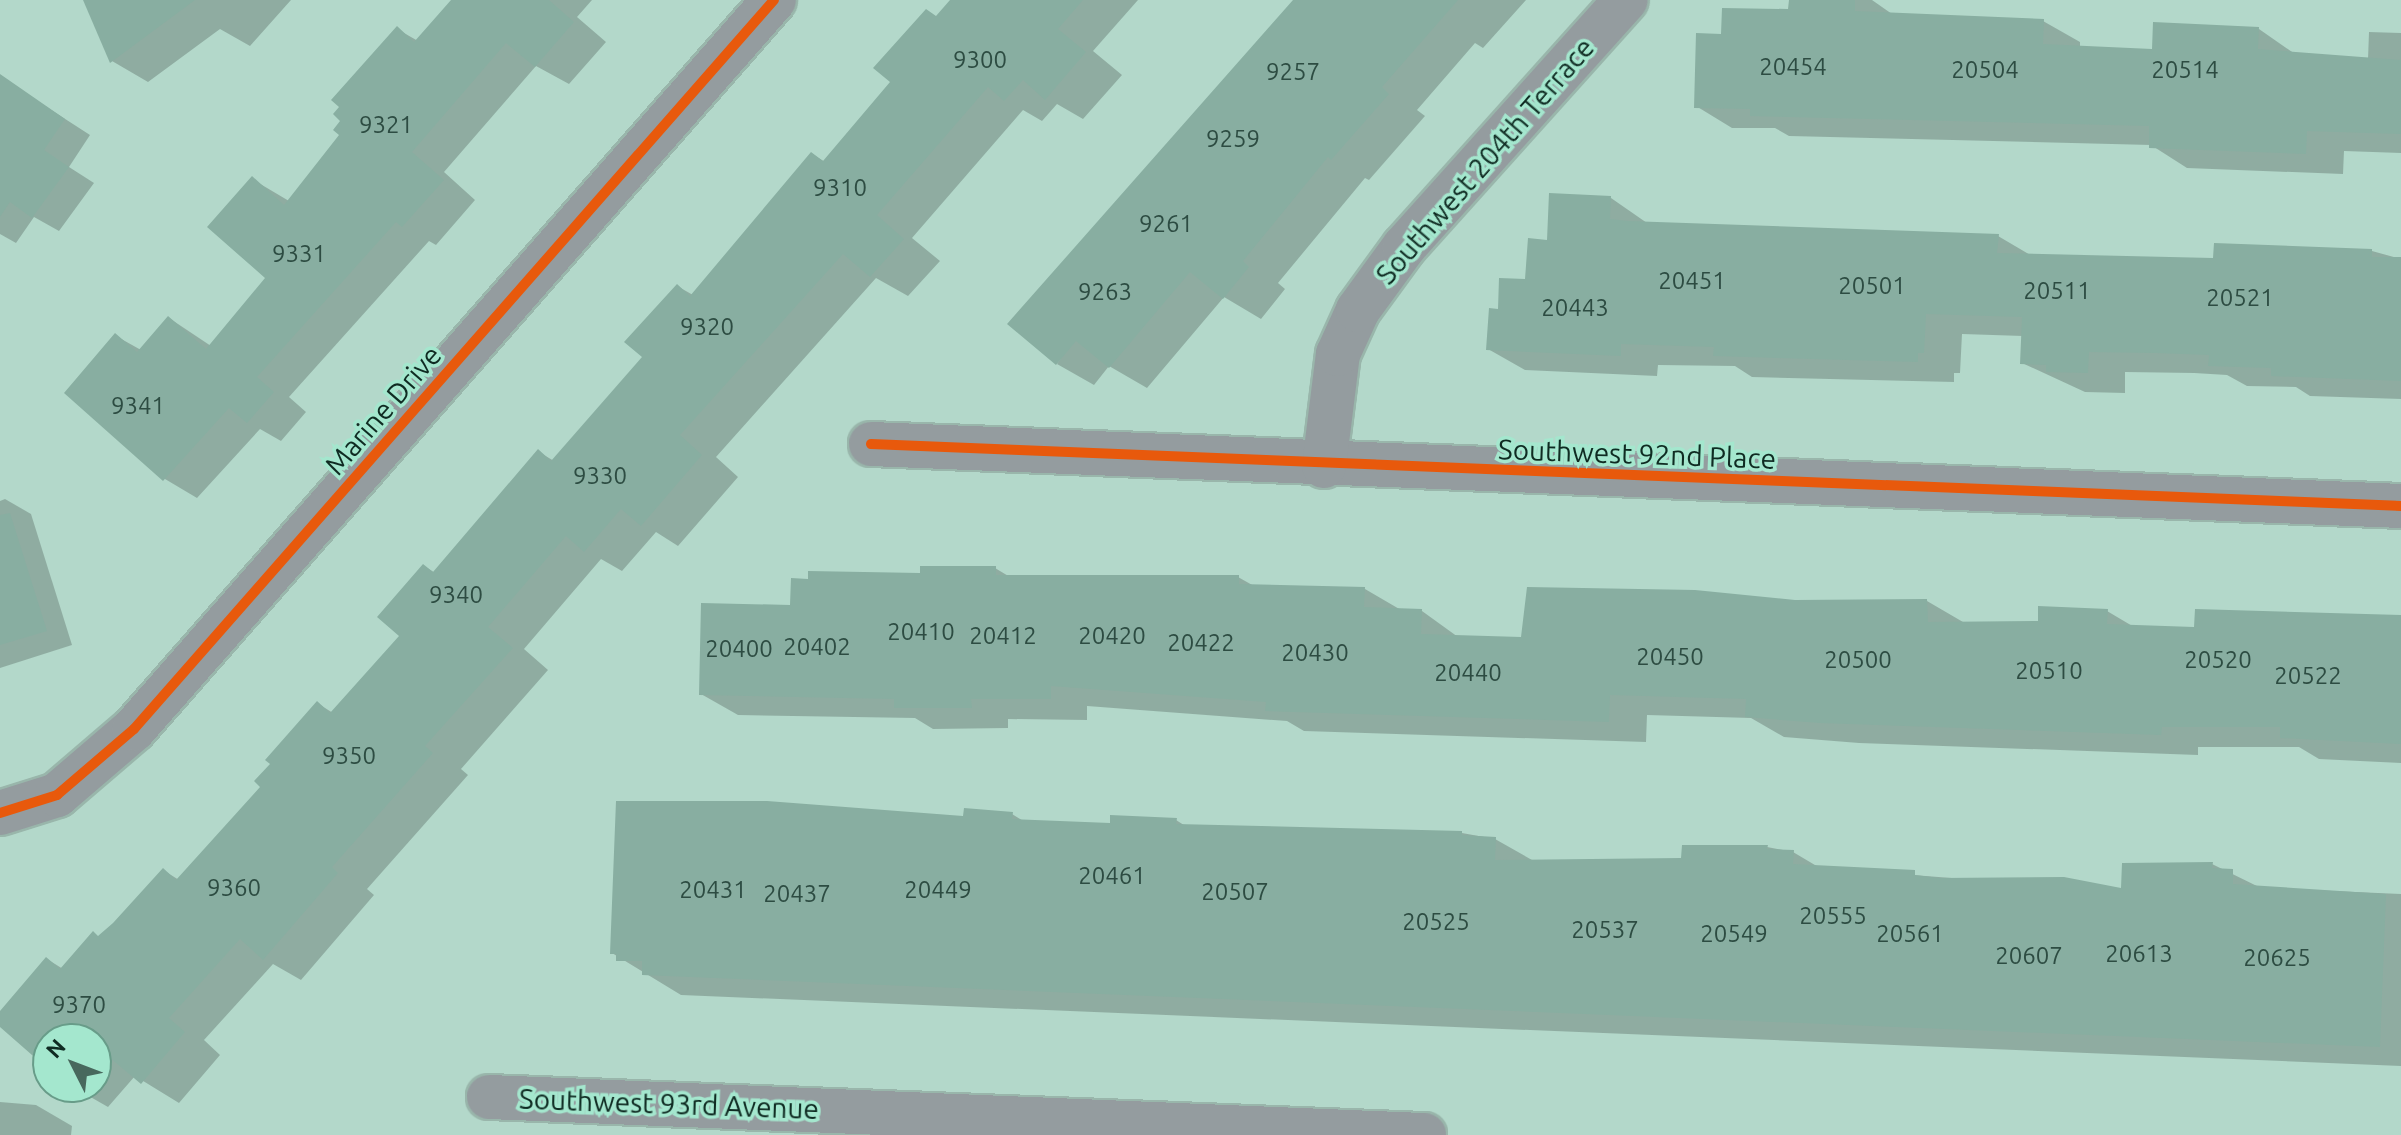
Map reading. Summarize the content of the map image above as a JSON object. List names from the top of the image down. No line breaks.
{"streets":{"street":["Southwest 204th Terrace","Marine Drive","Southwest 92nd Place","Southwest 93rd Avenue"]},"crossings":[["Southwest 204th Terrace","Southwest 92nd Place"]],"house_numbers":["9300","20454","20504","20514","9257","9321","9259","9310","9261","9331","20451","20501","20511","9263","20521","20443","9320","9341","9330","9340","20410","20412","20420","20422","20402","20400","20430","20450","20500","20520","20510","20440","20522","9350","20461","9360","20431","20449","20507","20437","20555","20525","20537","20549","20561","20613","20607","20625","9370"],"north":"top left"}
